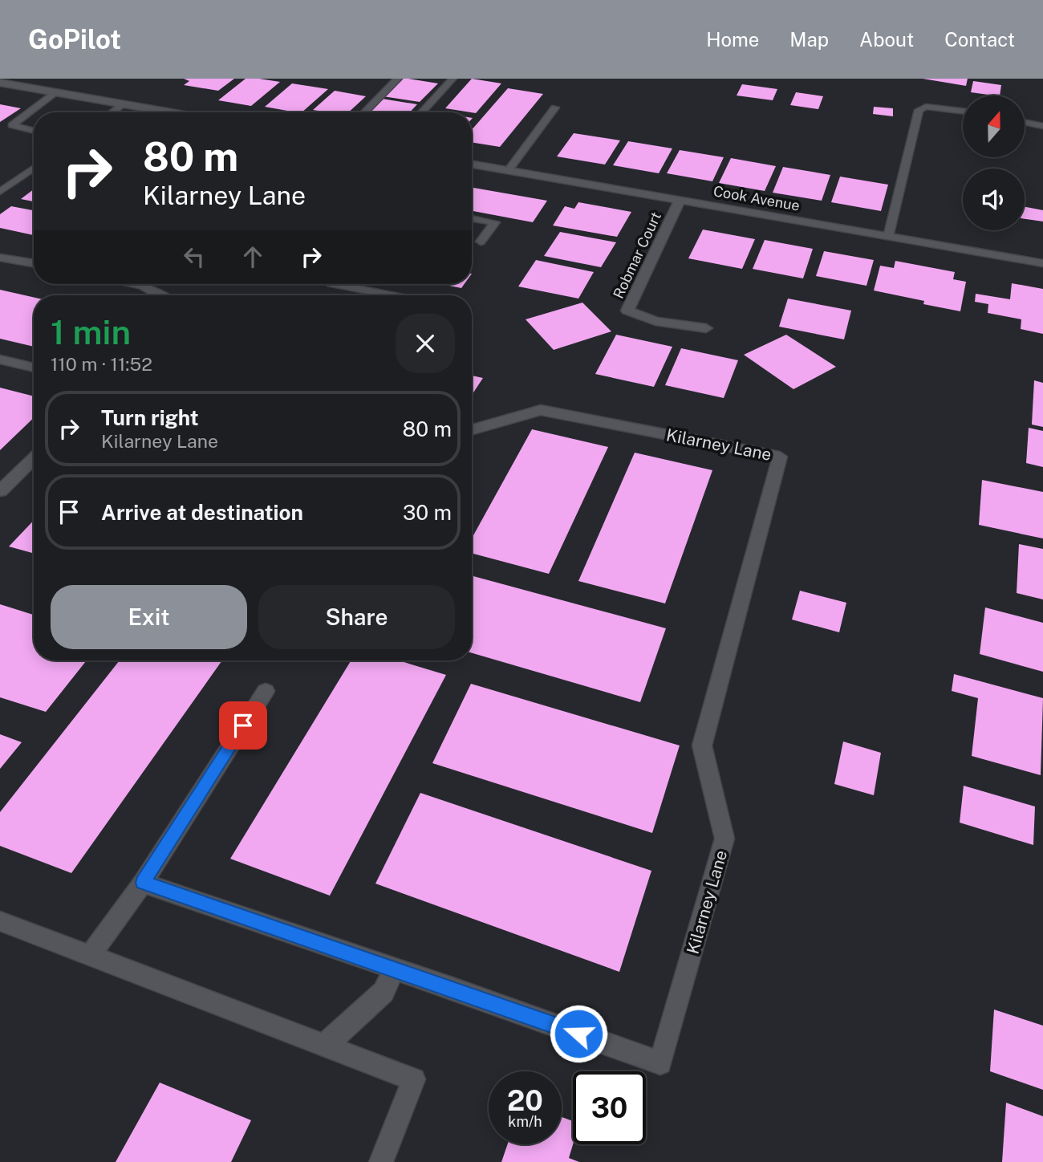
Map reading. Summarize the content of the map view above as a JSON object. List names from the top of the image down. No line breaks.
{"streets":{"street":["Cook Avenue","Robmar Court","Kilarney Lane"]},"crossings":[["Cook Avenue","Robmar Court"]],"north":"top","page":{"header":"GoPilot","nav":["Home","Map","About","Contact"],"turn":["80 m","Kilarney Lane"],"heading":["1 min","110 m · 11:52"],"list":[{"name":"Turn right","note":"Kilarney Lane","value":"80 m"},{"name":"Arrive at destination","value":"30 m"}],"buttons":["Exit","Share"],"speed":"20 km/h","limit":"30"}}
